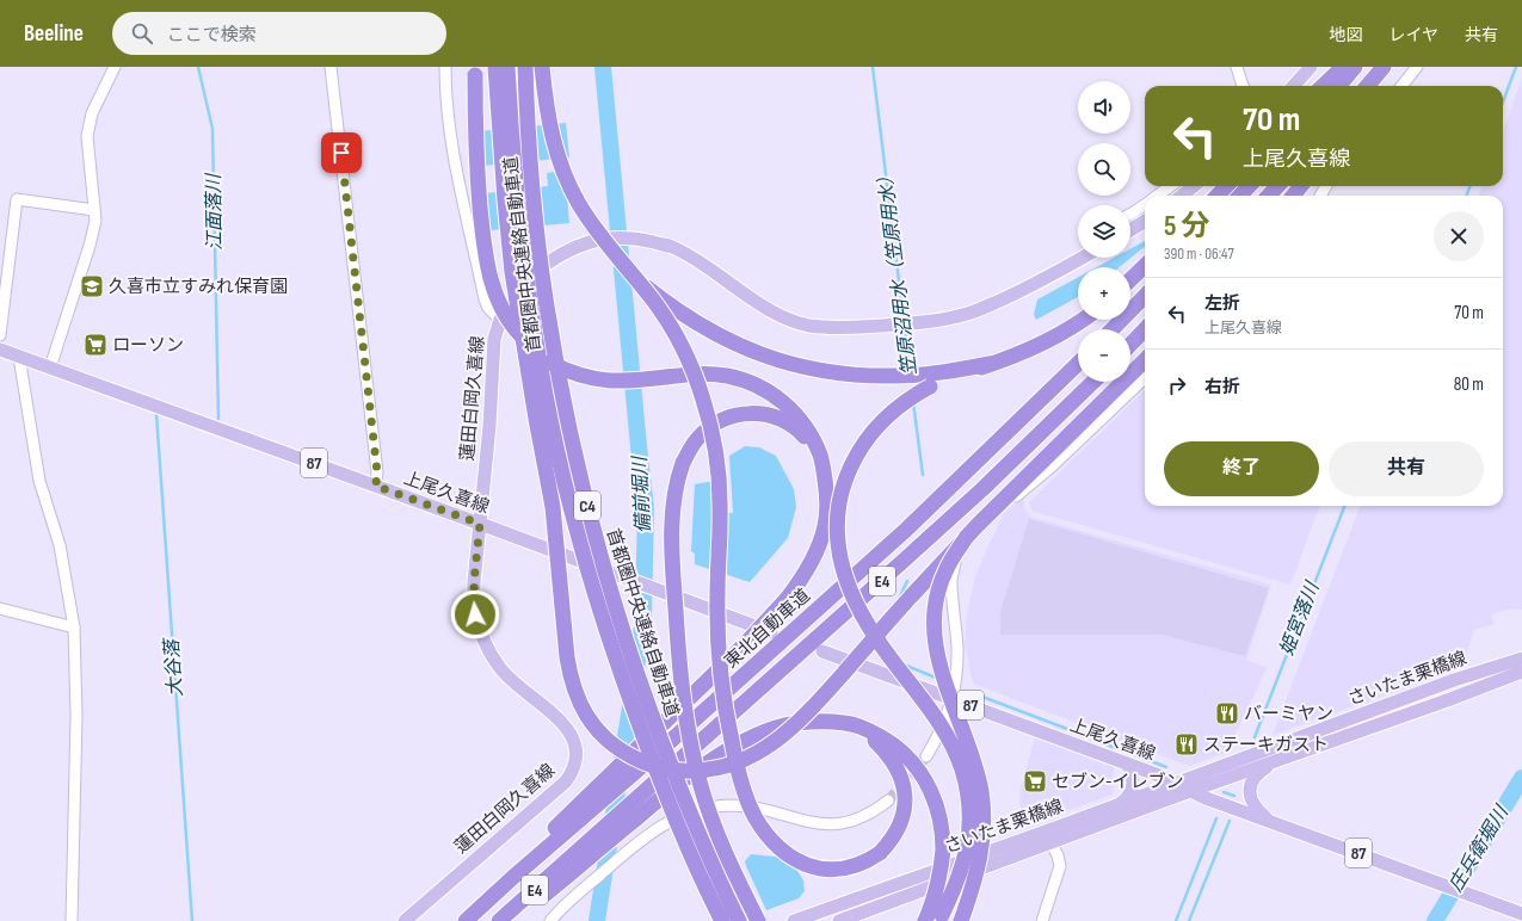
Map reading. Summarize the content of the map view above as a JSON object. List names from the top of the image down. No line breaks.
{"streets":{"highway":["首都圏中央連絡自動車道","C4","E4","東北自動車道"],"main road":["蓮田白岡久喜線","87","上尾久喜線","さいたま栗橋線"]},"crossings":[["蓮田白岡久喜線","上尾久喜線"],["上尾久喜線","さいたま栗橋線"]],"water":["江面落川","笠原沼用水（笠原用水）","備前堀川","姫宮落川","大谷落","庄兵衛堀川"],"places":{"school or university":["久喜市立すみれ保育園"],"supermarket":["ローソン","セブン-イレブン"],"restaurant":["バーミヤン","ステーキガスト"]},"page":{"header":"Beeline","search":"ここで検索","nav":["地図","レイヤ","共有"],"map_buttons":["+","−"],"turn":["70 m","上尾久喜線"],"heading":["5 分","390 m · 06:47"],"list":[{"name":"左折","note":"上尾久喜線","value":"70 m"},{"name":"右折","value":"80 m"}],"buttons":["終了","共有"]}}
